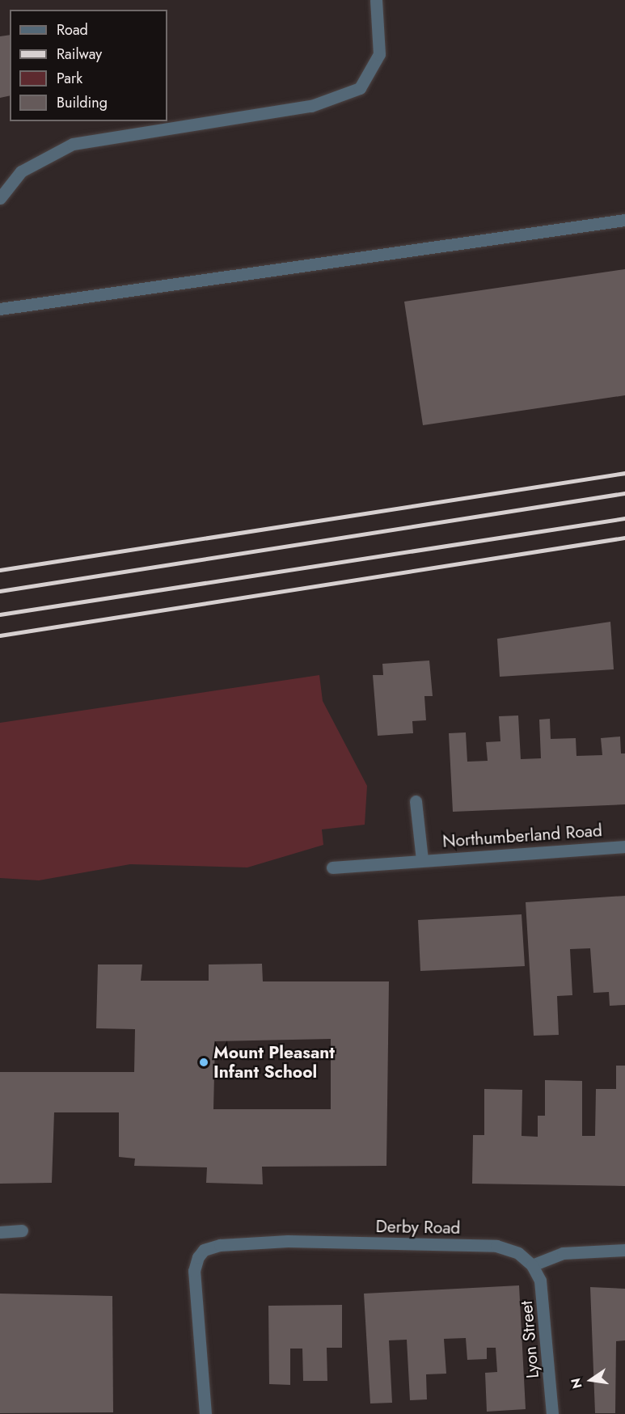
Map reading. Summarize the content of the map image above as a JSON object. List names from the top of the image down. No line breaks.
{"streets":{"street":["Northumberland Road","Derby Road","Lyon Street"]},"crossings":[["Derby Road","Lyon Street"]],"places":["Mount Pleasant Infant School"],"legend":["Road","Railway","Park","Building"],"north":"left"}
